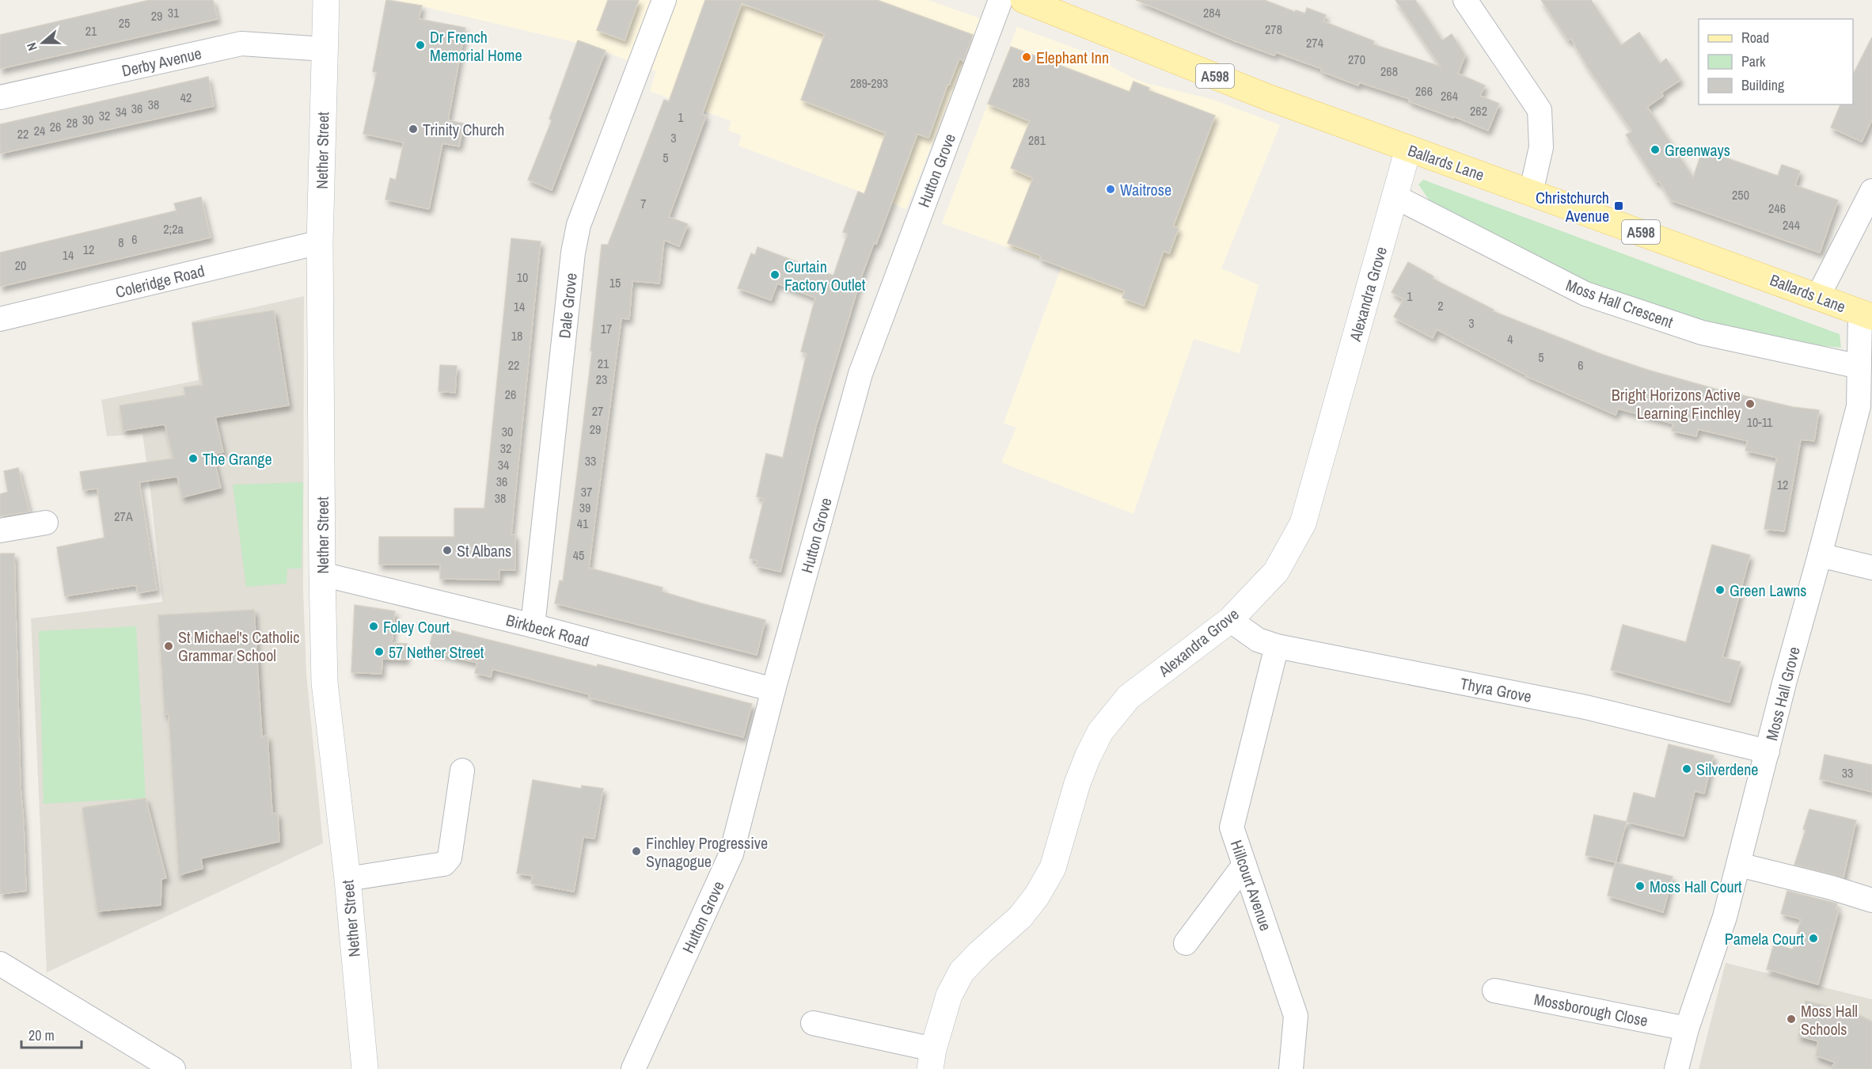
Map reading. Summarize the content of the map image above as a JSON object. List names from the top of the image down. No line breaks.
{"streets":{"main road":["A598","Ballards Lane"],"street":["Derby Avenue","Nether Street","Hutton Grove","Coleridge Road","Alexandra Grove","Moss Hall Crescent","Dale Grove","Birkbeck Road","Thyra Grove","Moss Hall Grove","Hillcourt Avenue","Mossborough Close"]},"crossings":[["Derby Avenue","Nether Street"],["Nether Street","Coleridge Road"],["Nether Street","Birkbeck Road"],["Ballards Lane","Alexandra Grove"],["Ballards Lane","Moss Hall Grove"],["Hutton Grove","Birkbeck Road"],["Alexandra Grove","Moss Hall Crescent"],["Alexandra Grove","Thyra Grove"],["Moss Hall Crescent","Moss Hall Grove"],["Dale Grove","Birkbeck Road"],["Thyra Grove","Moss Hall Grove"],["Thyra Grove","Hillcourt Avenue"],["Moss Hall Grove","Mossborough Close"]],"places":{"other":["Dr French Memorial Home","Elephant Inn","Trinity Church","Greenways","Waitrose","Curtain Factory Outlet","Bright Horizons Active Learning Finchley","The Grange","St Albans","Green Lawns","Foley Court","St Michael's Catholic Grammar School","57 Nether Street","Silverdene","Finchley Progressive Synagogue","Moss Hall Court","Pamela Court","Moss Hall Schools"],"transit":["Christchurch Avenue"]},"house_numbers":["31","284","29","25","278","21","274","270","268","283","289-293","266","264","42","38","36","262","34","32","1","30","28","26","24","22","3","281","5","250","7","246","244","2;2a","6","8","12","14","20","10","15","1","2","14","3","17","18","4","5","21","22","6","23","26","27","10-11","29","30","32","33","34","36","12","37","38","39","27A","41","45","33"],"legend":["Road","Park","Building"],"scale_bar":"20 m","north":"left"}
